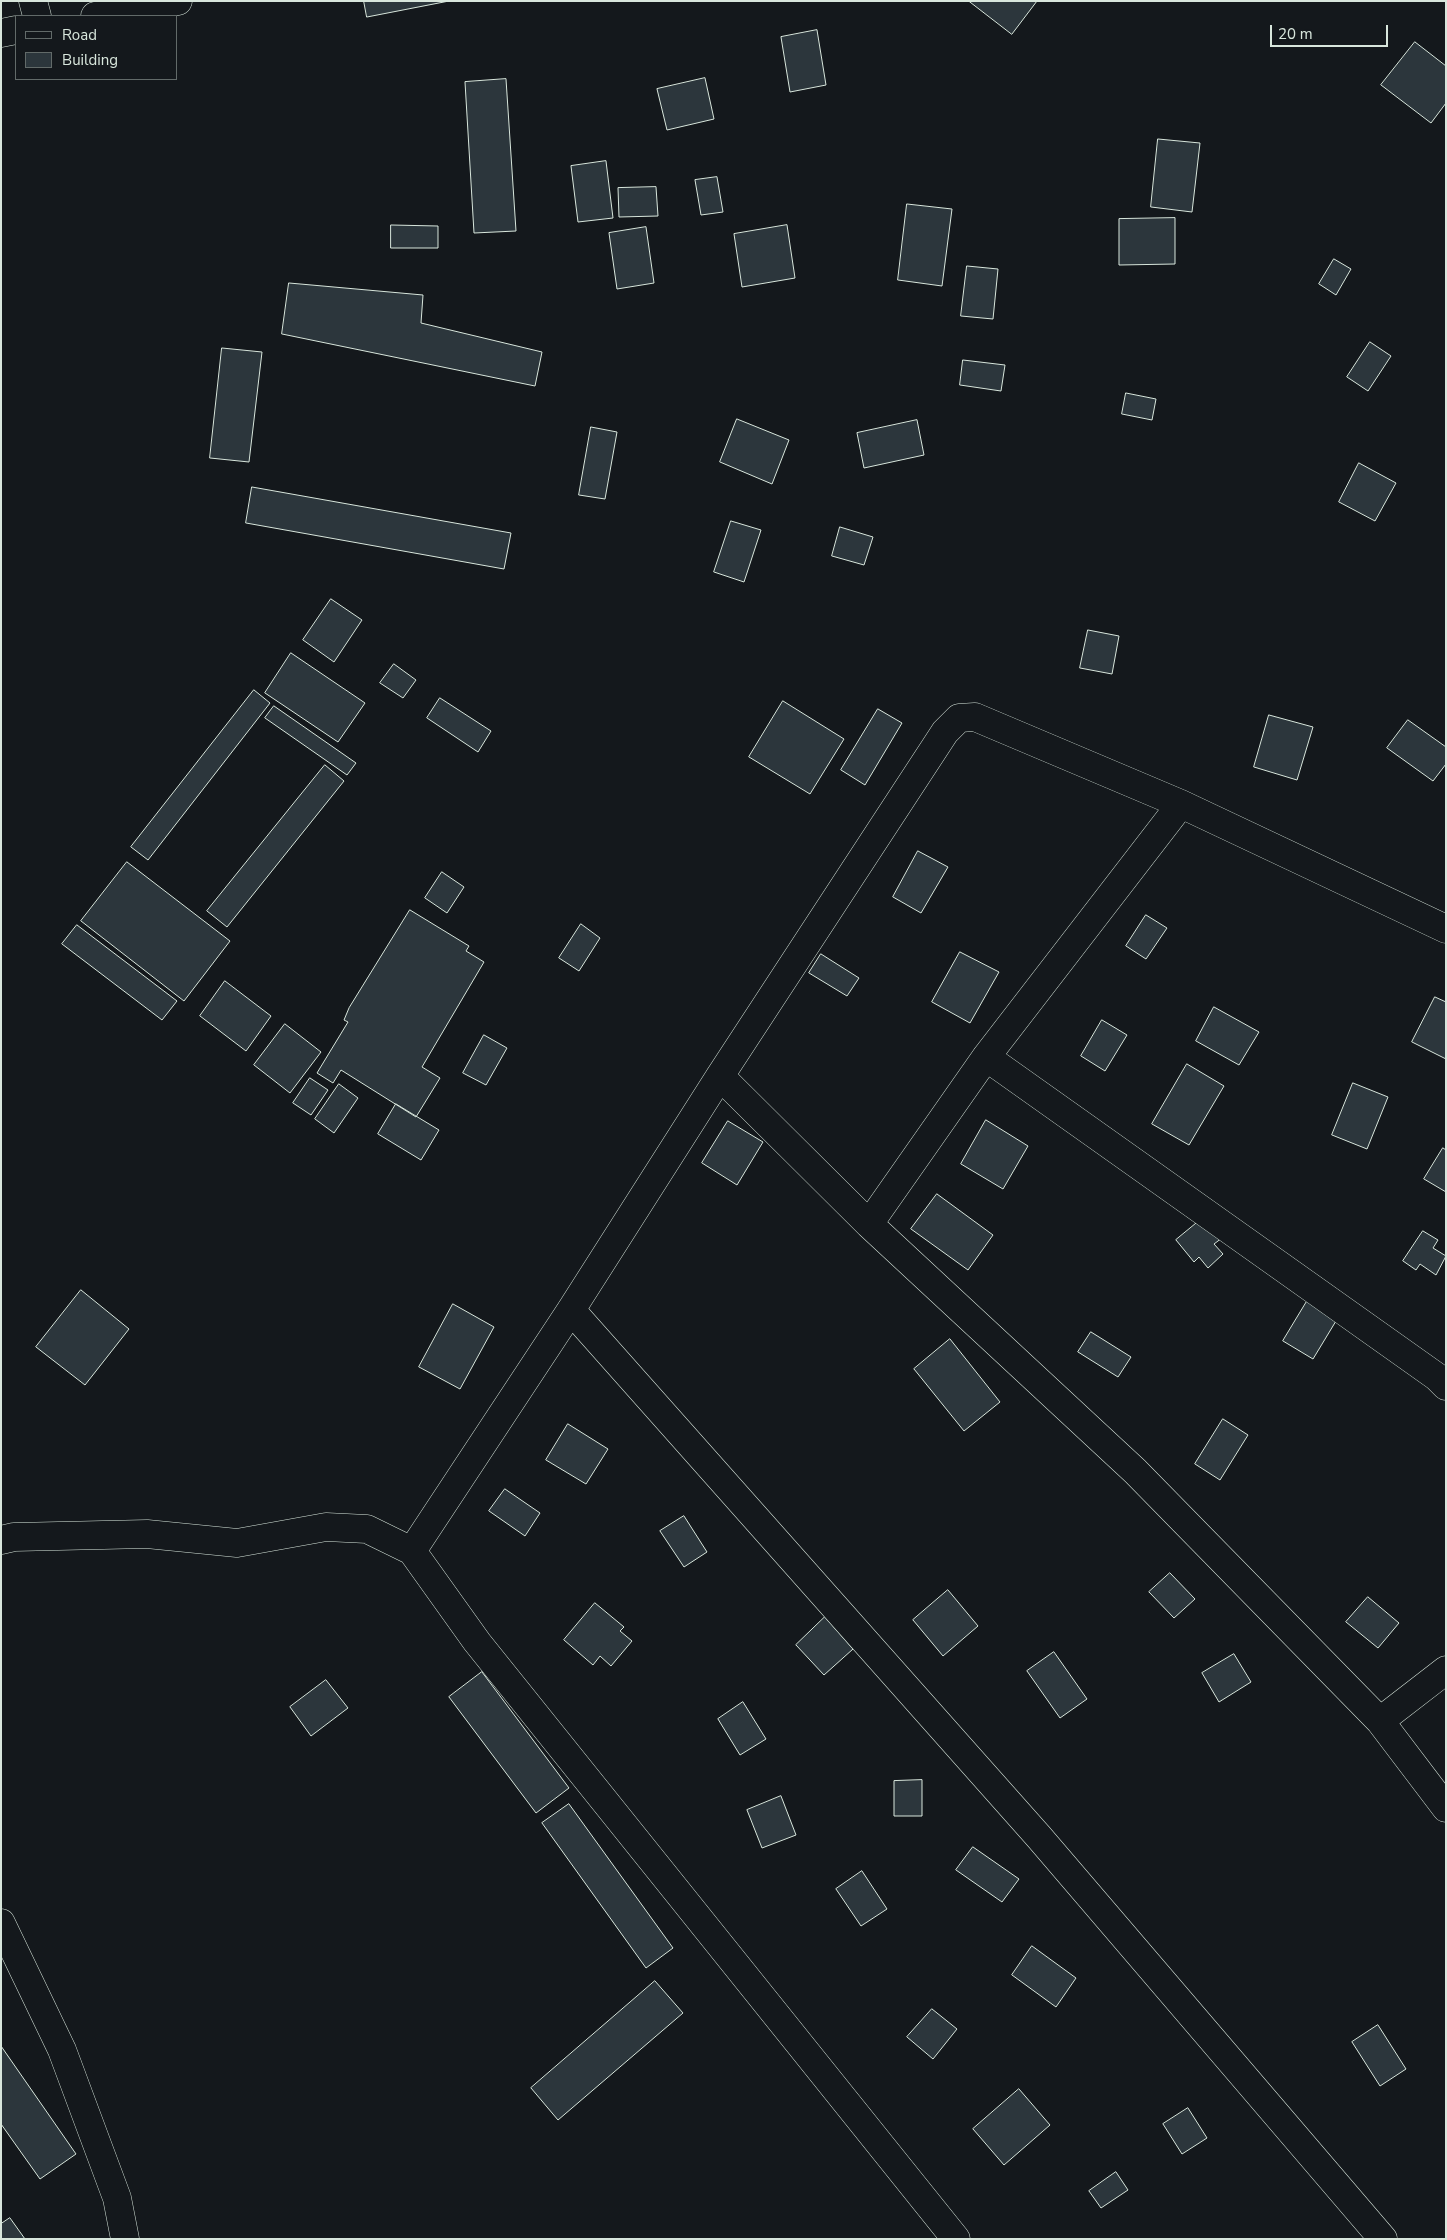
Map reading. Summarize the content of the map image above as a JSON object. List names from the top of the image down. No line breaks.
{"legend":["Road","Building"],"scale_bar":"20 m"}
